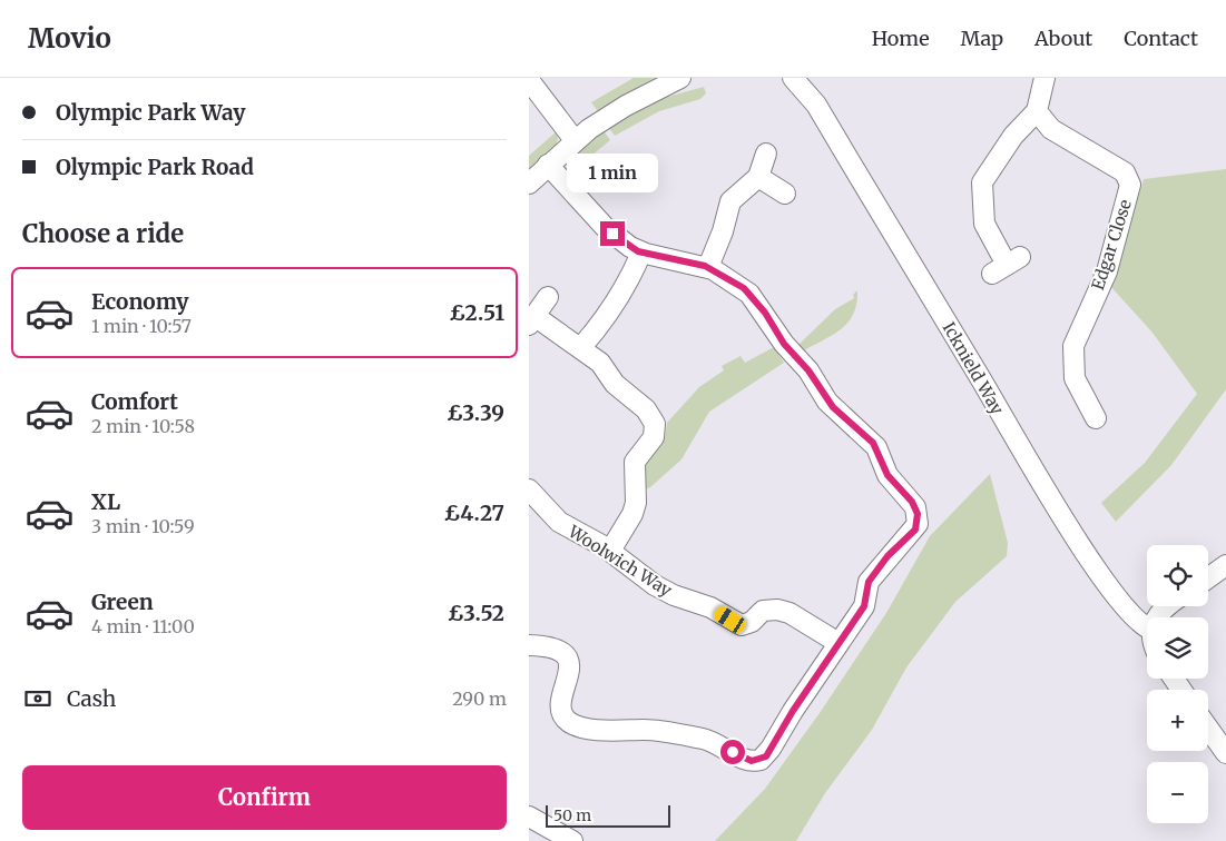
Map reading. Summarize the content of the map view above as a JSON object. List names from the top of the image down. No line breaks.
{"streets":{"street":["Edgar Close","Icknield Way","Woolwich Way"]},"scale_bar":"50 m","page":{"header":"Movio","nav":["Home","Map","About","Contact"],"banner":["Olympic Park Way","Olympic Park Road"],"bubble":"1 min","heading":"Choose a ride","list":[{"name":"Economy","note":"1 min · 10:57","value":"£2.51"},{"name":"Comfort","note":"2 min · 10:58","value":"£3.39"},{"name":"XL","note":"3 min · 10:59","value":"£4.27"},{"name":"Green","note":"4 min · 11:00","value":"£3.52"}],"map_buttons":["+","−"],"pay":["Cash","290 m"],"buttons":"Confirm","scale":"50 m"}}
